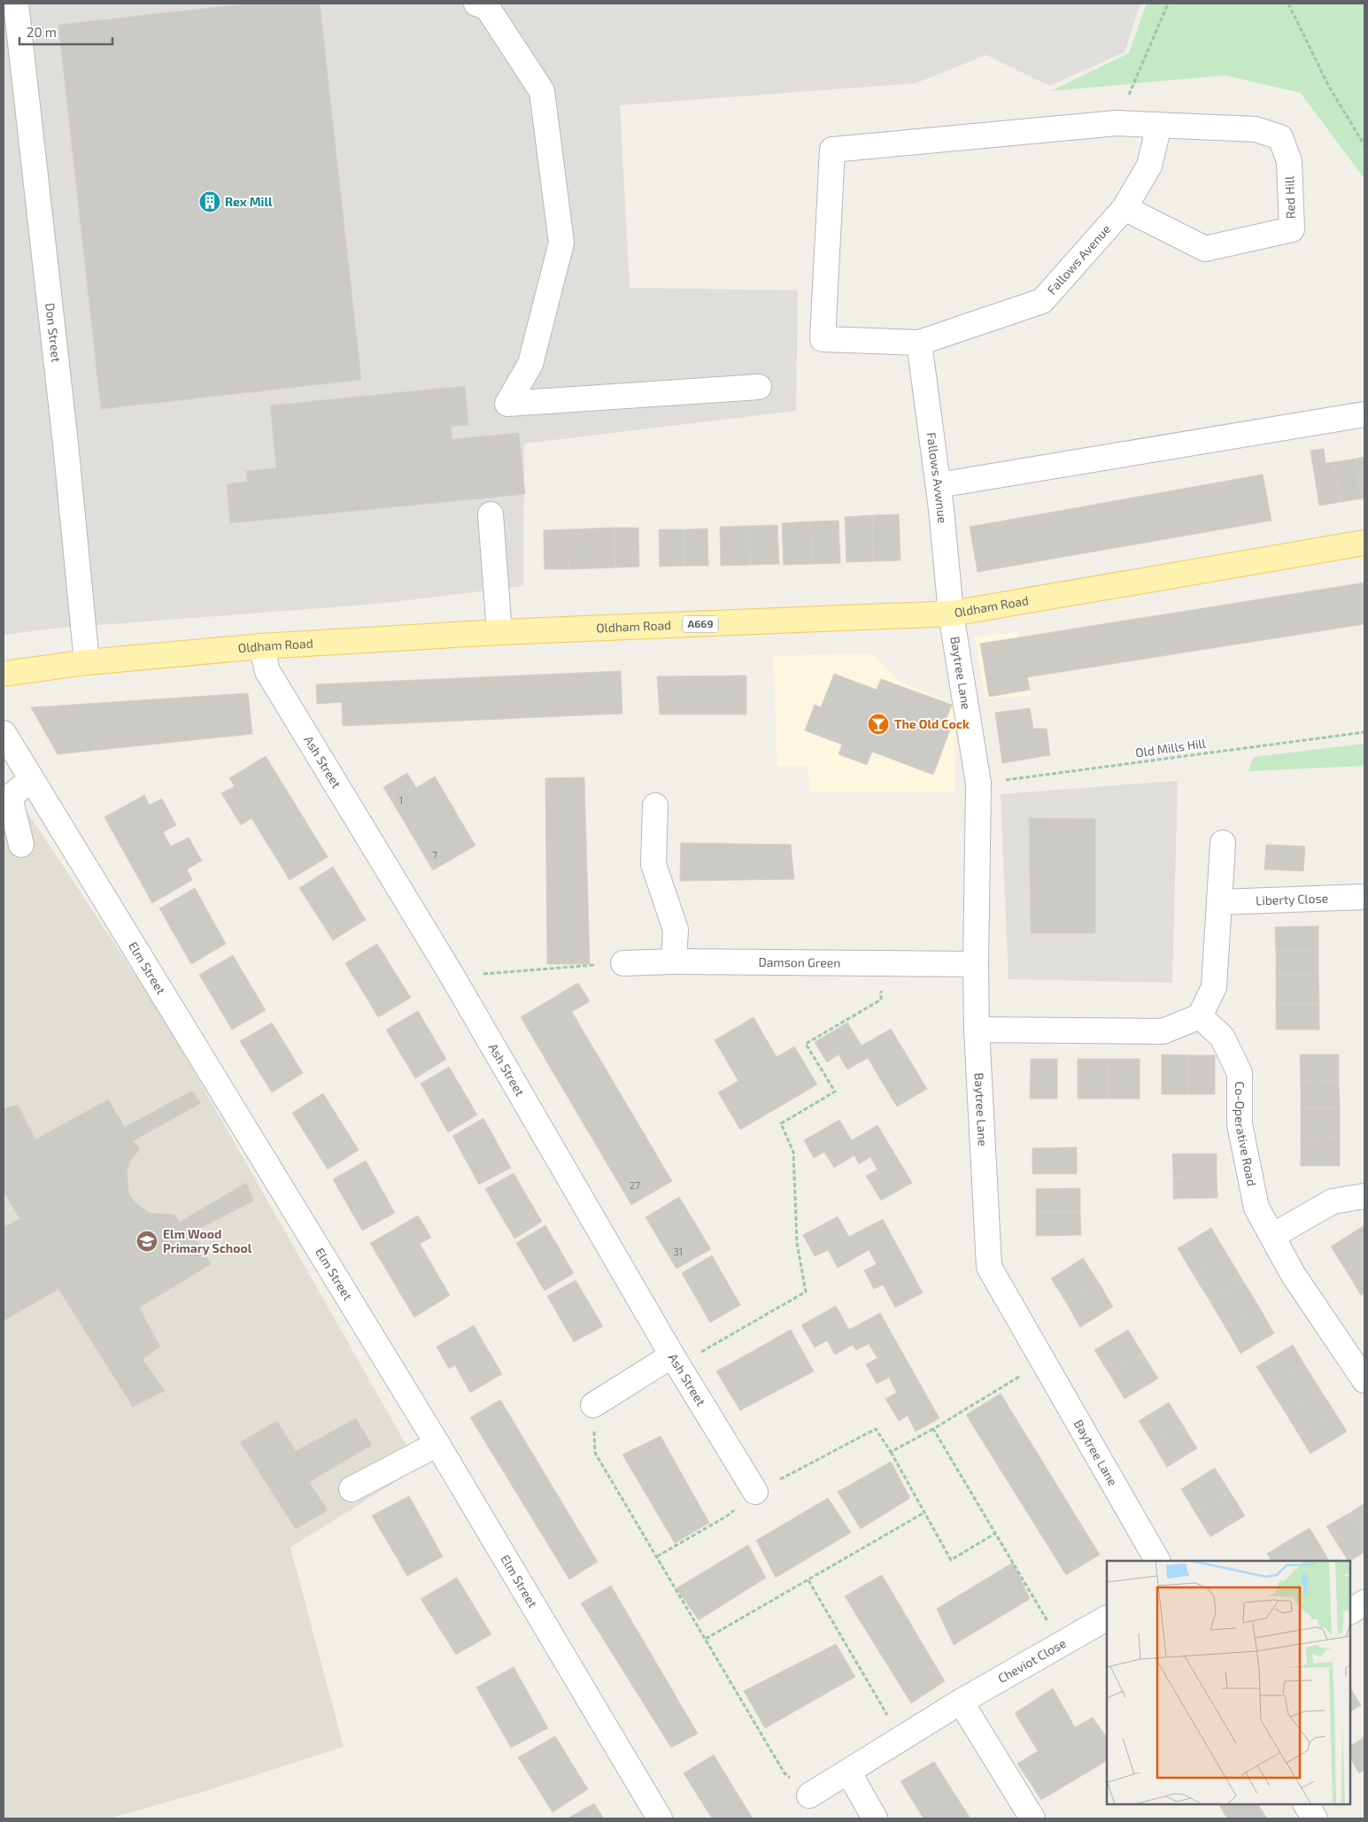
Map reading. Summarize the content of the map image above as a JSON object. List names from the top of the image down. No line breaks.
{"streets":{"main road":["Oldham Road","A669"],"street":["Red Hill","Fallows Avenue","Don Street","Fallows Avwnue","Baytree Lane","Ash Street","Liberty Close","Damson Green","Elm Street","Co-Operative Road","Cheviot Close"],"path":["Old Mills Hill"]},"crossings":[["Red Hill","Fallows Avenue"],["Fallows Avenue","Fallows Avwnue"],["Don Street","Oldham Road"],["Fallows Avwnue","Oldham Road"],["Fallows Avwnue","Baytree Lane"],["Oldham Road","Baytree Lane"],["Oldham Road","Ash Street"],["Baytree Lane","Old Mills Hill"],["Baytree Lane","Damson Green"]],"places":{"building":["Rex Mill"],"bar":["The Old Cock"],"school or university":["Elm Wood Primary School"]},"house_numbers":["1","7","27","31"],"scale_bar":"20 m"}
